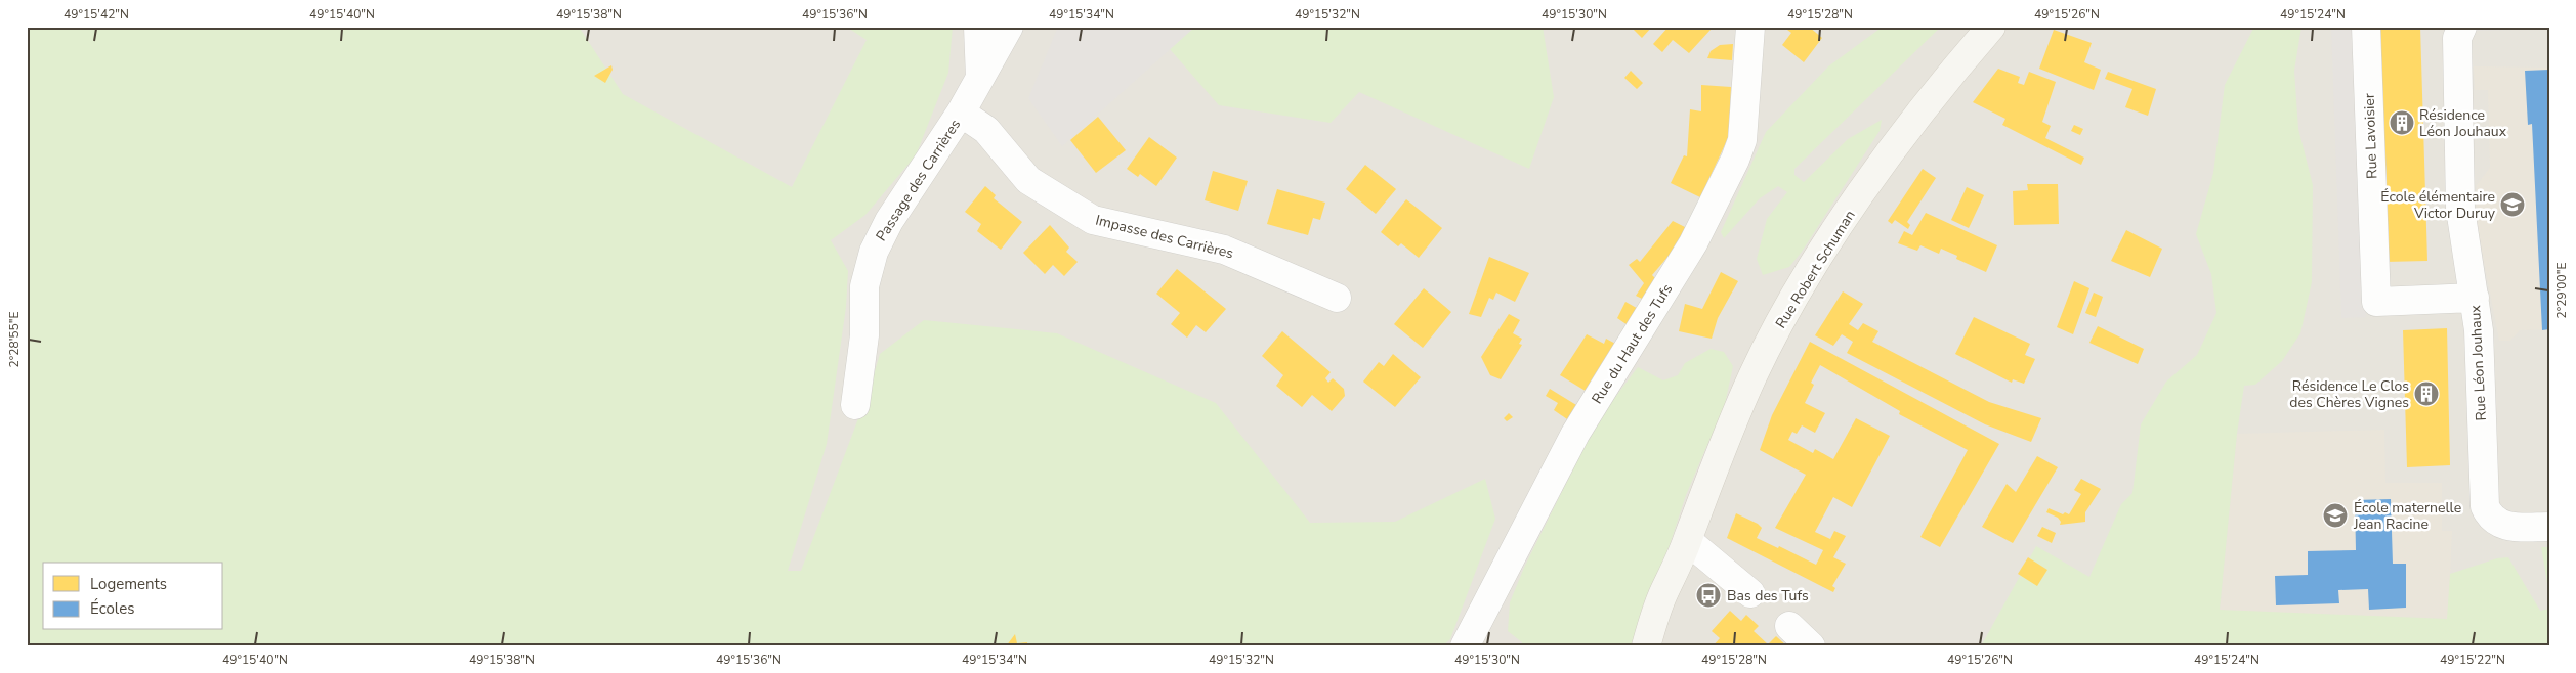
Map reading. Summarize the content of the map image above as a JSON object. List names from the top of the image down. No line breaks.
{"streets":{"main road":["Rue Robert Schuman"],"street":["Rue Lavoisier","Passage des Carrières","Impasse des Carrières","Rue du Haut des Tufs","Rue Léon Jouhaux"]},"crossings":[["Rue Lavoisier","Rue Léon Jouhaux"],["Passage des Carrières","Impasse des Carrières"]],"places":{"building":["Résidence Léon Jouhaux","Résidence Le Clos des Chères Vignes"],"school or university":["École élémentaire Victor Duruy","École maternelle Jean Racine"],"bus stop":["Bas des Tufs"]},"legend":["Logements","Écoles"],"coordinates":["49°15'42\"N","49°15'40\"N","49°15'38\"N","49°15'36\"N","49°15'34\"N","49°15'32\"N","49°15'30\"N","49°15'28\"N","49°15'26\"N","49°15'24\"N","2°29'00\"E","2°28'55\"E","49°15'22\"N"]}
